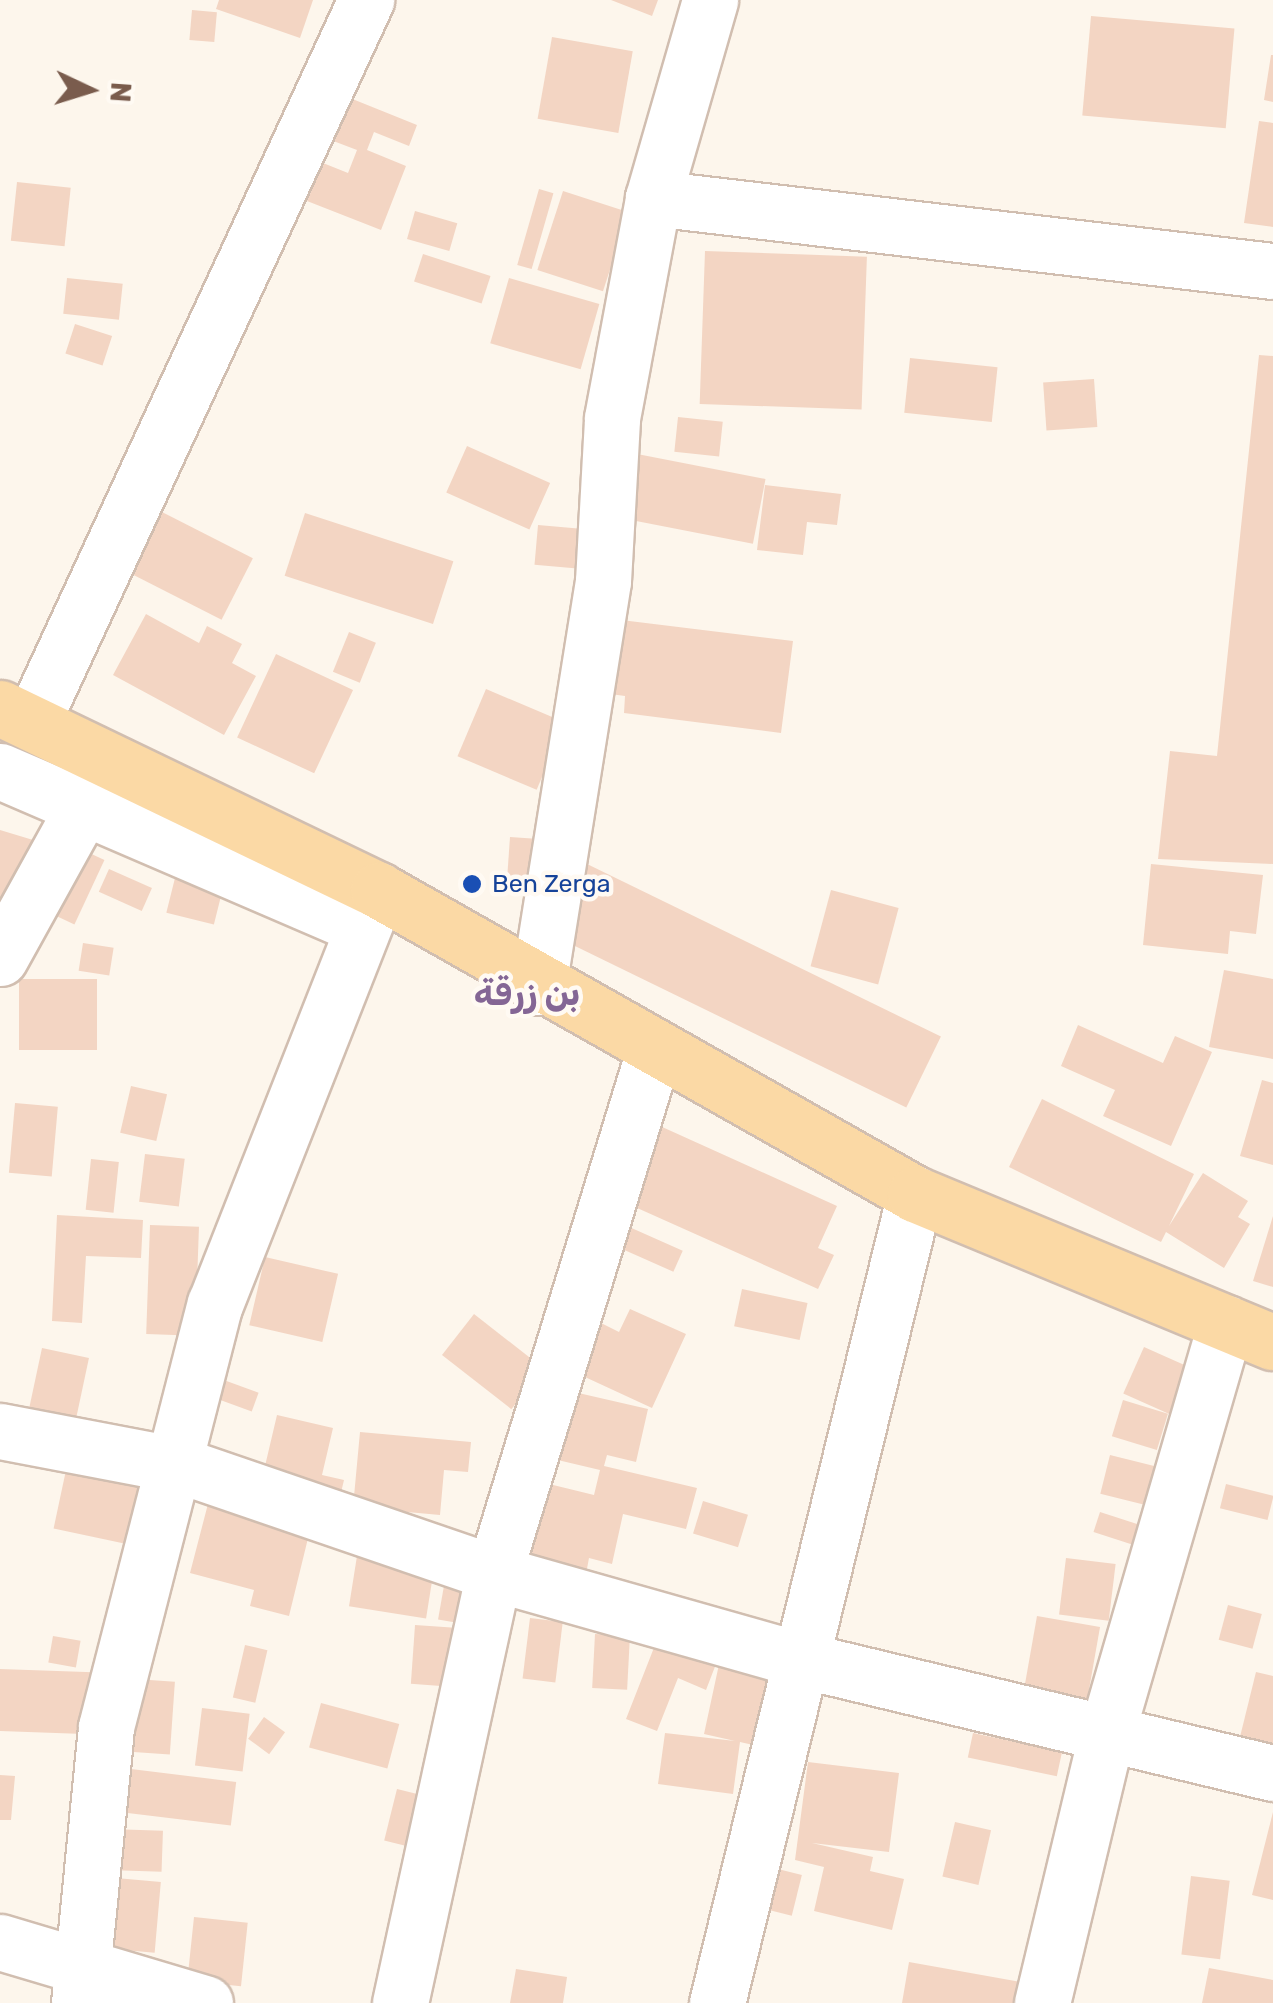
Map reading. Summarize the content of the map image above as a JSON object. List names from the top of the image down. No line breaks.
{"districts":["بن زرقة"],"places":["Ben Zerga"],"north":"right"}
